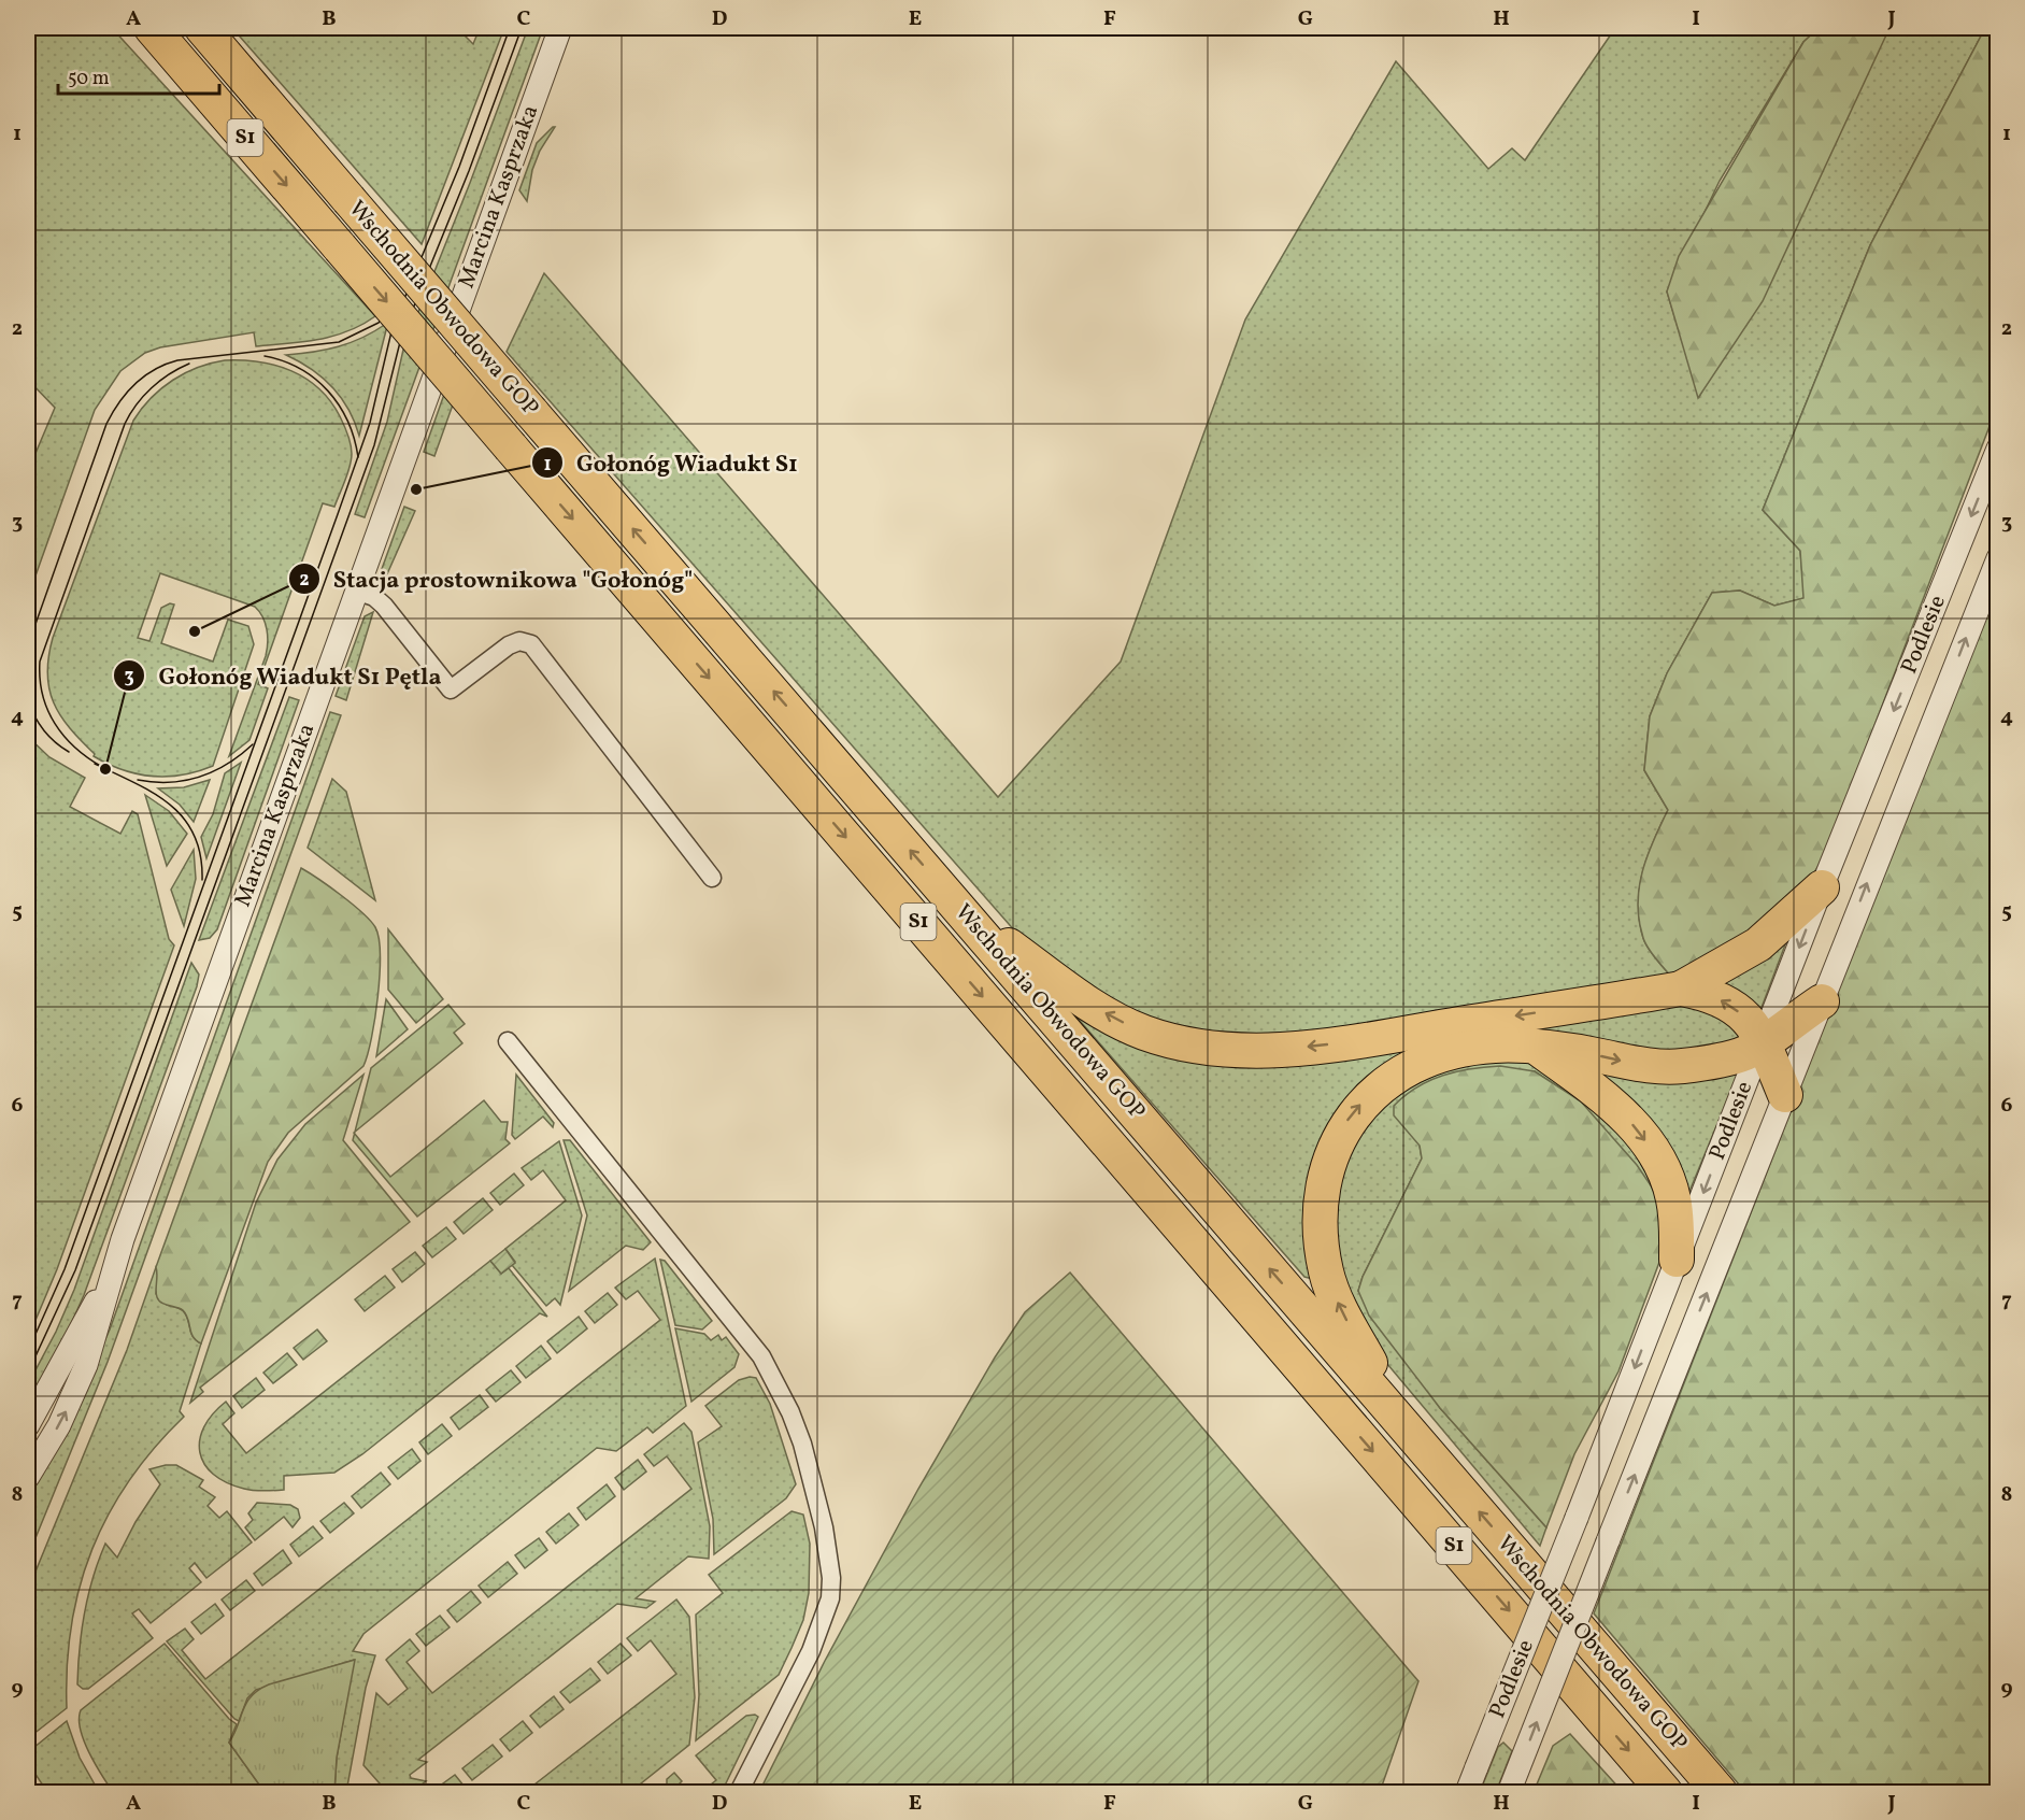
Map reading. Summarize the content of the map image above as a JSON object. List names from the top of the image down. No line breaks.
{"streets":{"highway":["S1","Wschodnia Obwodowa GOP"],"street":["Marcina Kasprzaka","Podlesie"]},"places":["Gołonóg Wiadukt S1","Stacja prostownikowa \"Gołonóg\"","Gołonóg Wiadukt S1 Pętla"],"scale_bar":"50 m","grid":{"columns":["A","B","C","D","E","F","G","H","I","J"],"rows":["1","2","3","4","5","6","7","8","9"]}}
